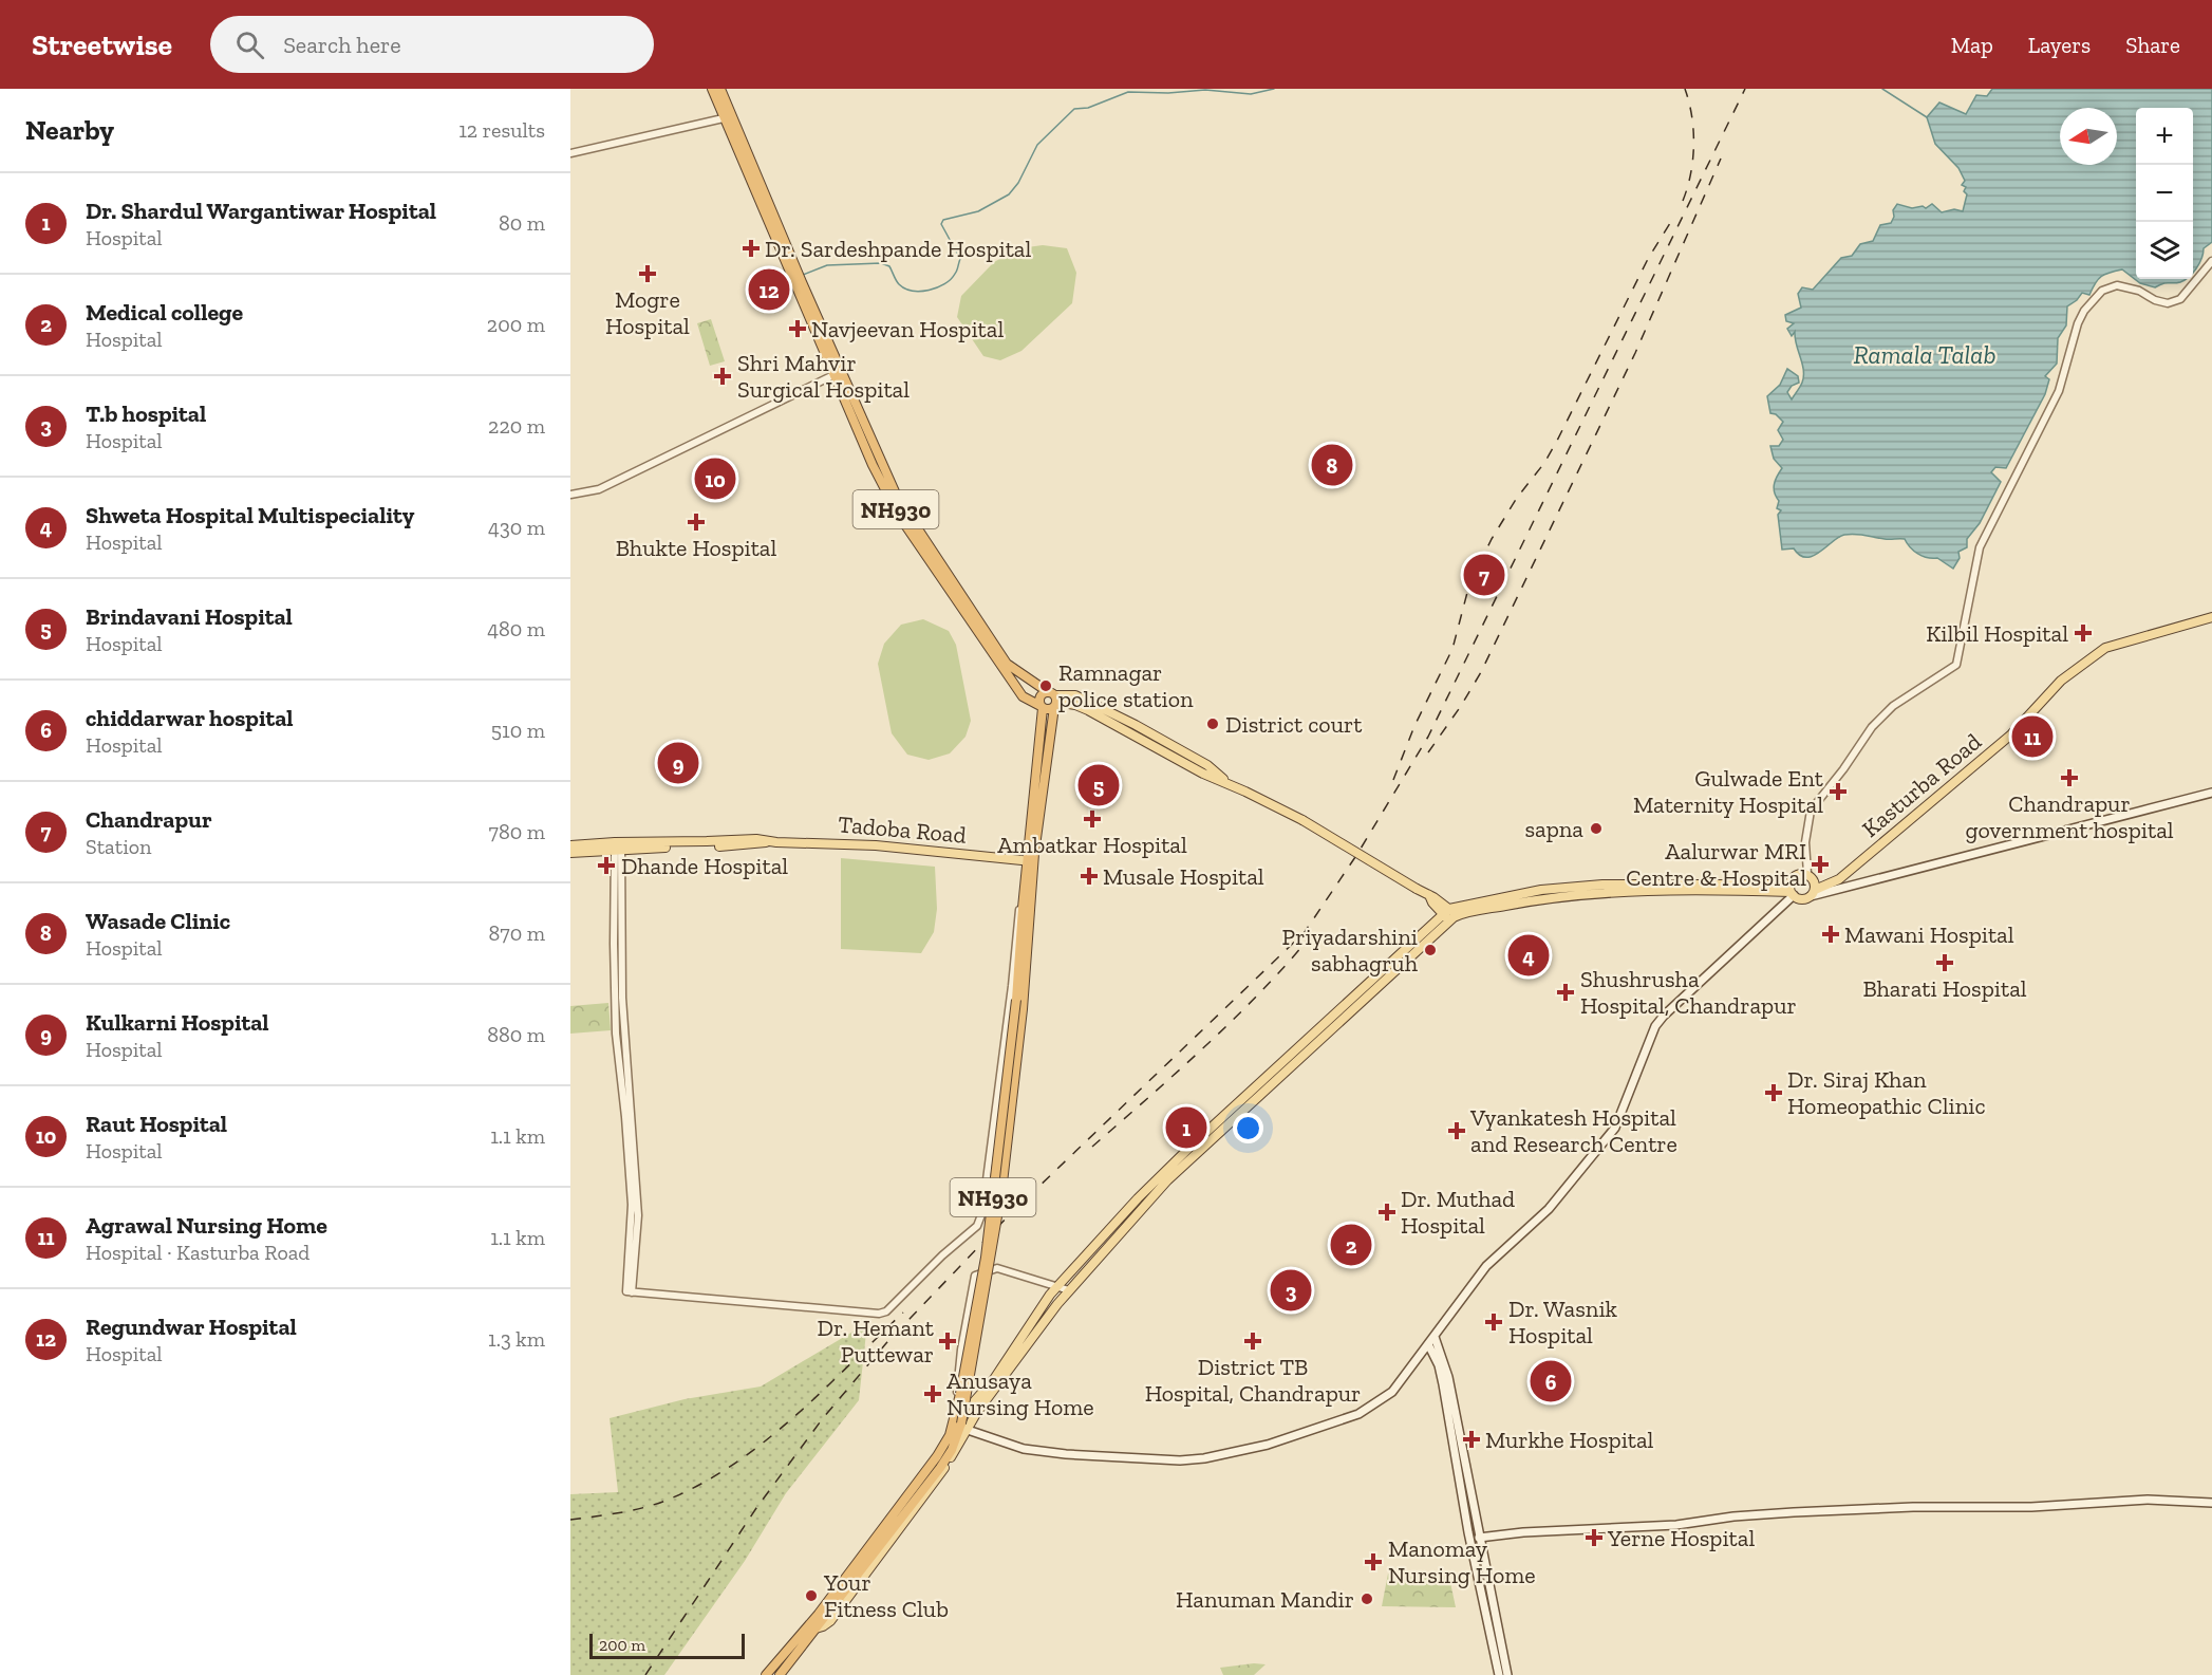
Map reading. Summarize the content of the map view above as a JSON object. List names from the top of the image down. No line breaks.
{"streets":{"highway":["NH930"],"main road":["Kasturba Road","Tadoba Road"]},"crossings":[["NH930","Tadoba Road"]],"water":["Ramala Talab"],"places":{"health":["Dr. Sardeshpande Hospital","Mogre Hospital","Navjeevan Hospital","Shri Mahvir Surgical Hospital","Bhukte Hospital","Kilbil Hospital","Chandrapur government hospital","Gulwade Ent Maternity Hospital","Ambatkar Hospital","Aalurwar MRI Centre & Hospital","Dhande Hospital","Musale Hospital","Mawani Hospital","Bharati Hospital","Shushrusha Hospital, Chandrapur","Dr. Siraj Khan Homeopathic Clinic","Vyankatesh Hospital and Research Centre","Dr. Muthad Hospital","Dr. Wasnik Hospital","Dr. Hemant Puttewar","District TB Hospital, Chandrapur","Anusaya Nursing Home","Murkhe Hospital","Yerne Hospital","Manomay Nursing Home"],"other":["Ramnagar police station","District court","sapna","Priyadarshini sabhagruh","Your Fitness Club","Hanuman Mandir"]},"scale_bar":"200 m","north":"left","page":{"header":"Streetwise","search":"Search here","nav":["Map","Layers","Share"],"heading":["Nearby","12 results"],"map_buttons":["+","−"],"list":[{"mark":"1","name":"Dr. Shardul Wargantiwar Hospital","note":"Hospital","value":"80 m"},{"mark":"2","name":"Medical college","note":"Hospital","value":"200 m"},{"mark":"3","name":"T.b hospital","note":"Hospital","value":"220 m"},{"mark":"4","name":"Shweta Hospital Multispeciality","note":"Hospital","value":"430 m"},{"mark":"5","name":"Brindavani Hospital","note":"Hospital","value":"480 m"},{"mark":"6","name":"chiddarwar hospital","note":"Hospital","value":"510 m"},{"mark":"7","name":"Chandrapur","note":"Station","value":"780 m"},{"mark":"8","name":"Wasade Clinic","note":"Hospital","value":"870 m"},{"mark":"9","name":"Kulkarni Hospital","note":"Hospital","value":"880 m"},{"mark":"10","name":"Raut Hospital","note":"Hospital","value":"1.1 km"},{"mark":"11","name":"Agrawal Nursing Home","note":"Hospital · Kasturba Road","value":"1.1 km"},{"mark":"12","name":"Regundwar Hospital","note":"Hospital","value":"1.3 km"}],"pins":["12","8","10","7","11","9","5","4","1","2","3","6"],"scale":"200 m"}}
